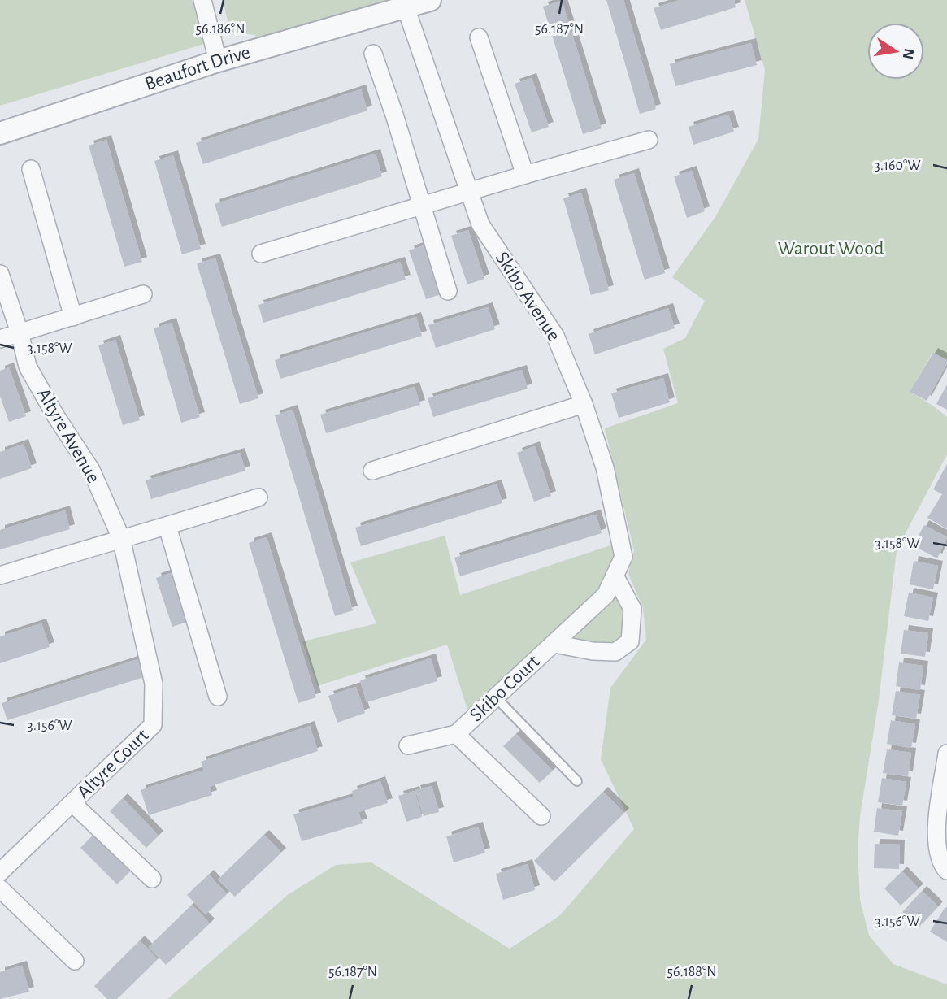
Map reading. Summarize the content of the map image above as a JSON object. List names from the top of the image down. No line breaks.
{"streets":{"street":["Beaufort Drive","Skibo Avenue","Altyre Avenue","Skibo Court","Altyre Court"]},"crossings":[["Beaufort Drive","Skibo Avenue"],["Skibo Avenue","Skibo Court"],["Altyre Avenue","Altyre Court"]],"parks":["Warout Wood"],"north":"right","coordinates":["56.186°N","56.187°N","3.160°W","3.158°W","3.156°W","56.188°N"]}
